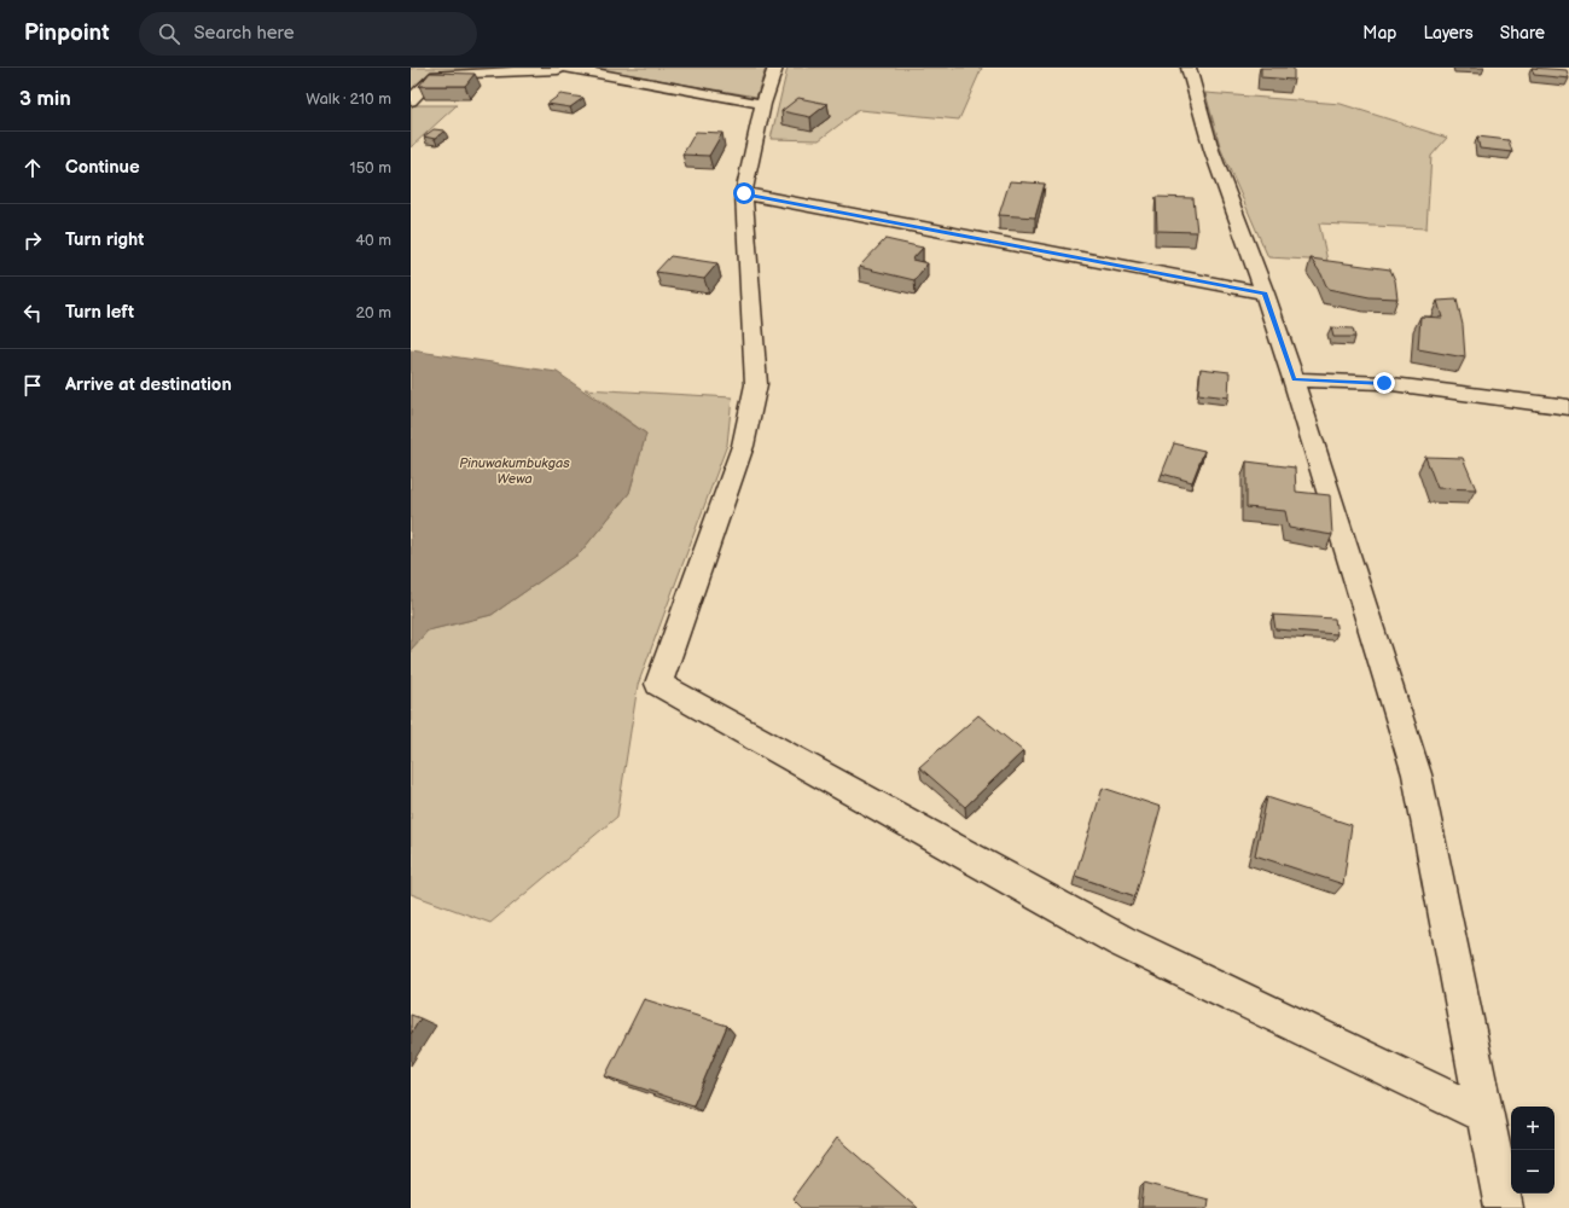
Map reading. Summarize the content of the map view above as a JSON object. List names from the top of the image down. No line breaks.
{"water":["Pinuwakumbukgas Wewa"],"page":{"header":"Pinpoint","search":"Search here","nav":["Map","Layers","Share"],"heading":["3 min","Walk · 210 m"],"list":[["Continue","150 m"],["Turn right","40 m"],["Turn left","20 m"],"Arrive at destination"],"map_buttons":["+","−"]}}
